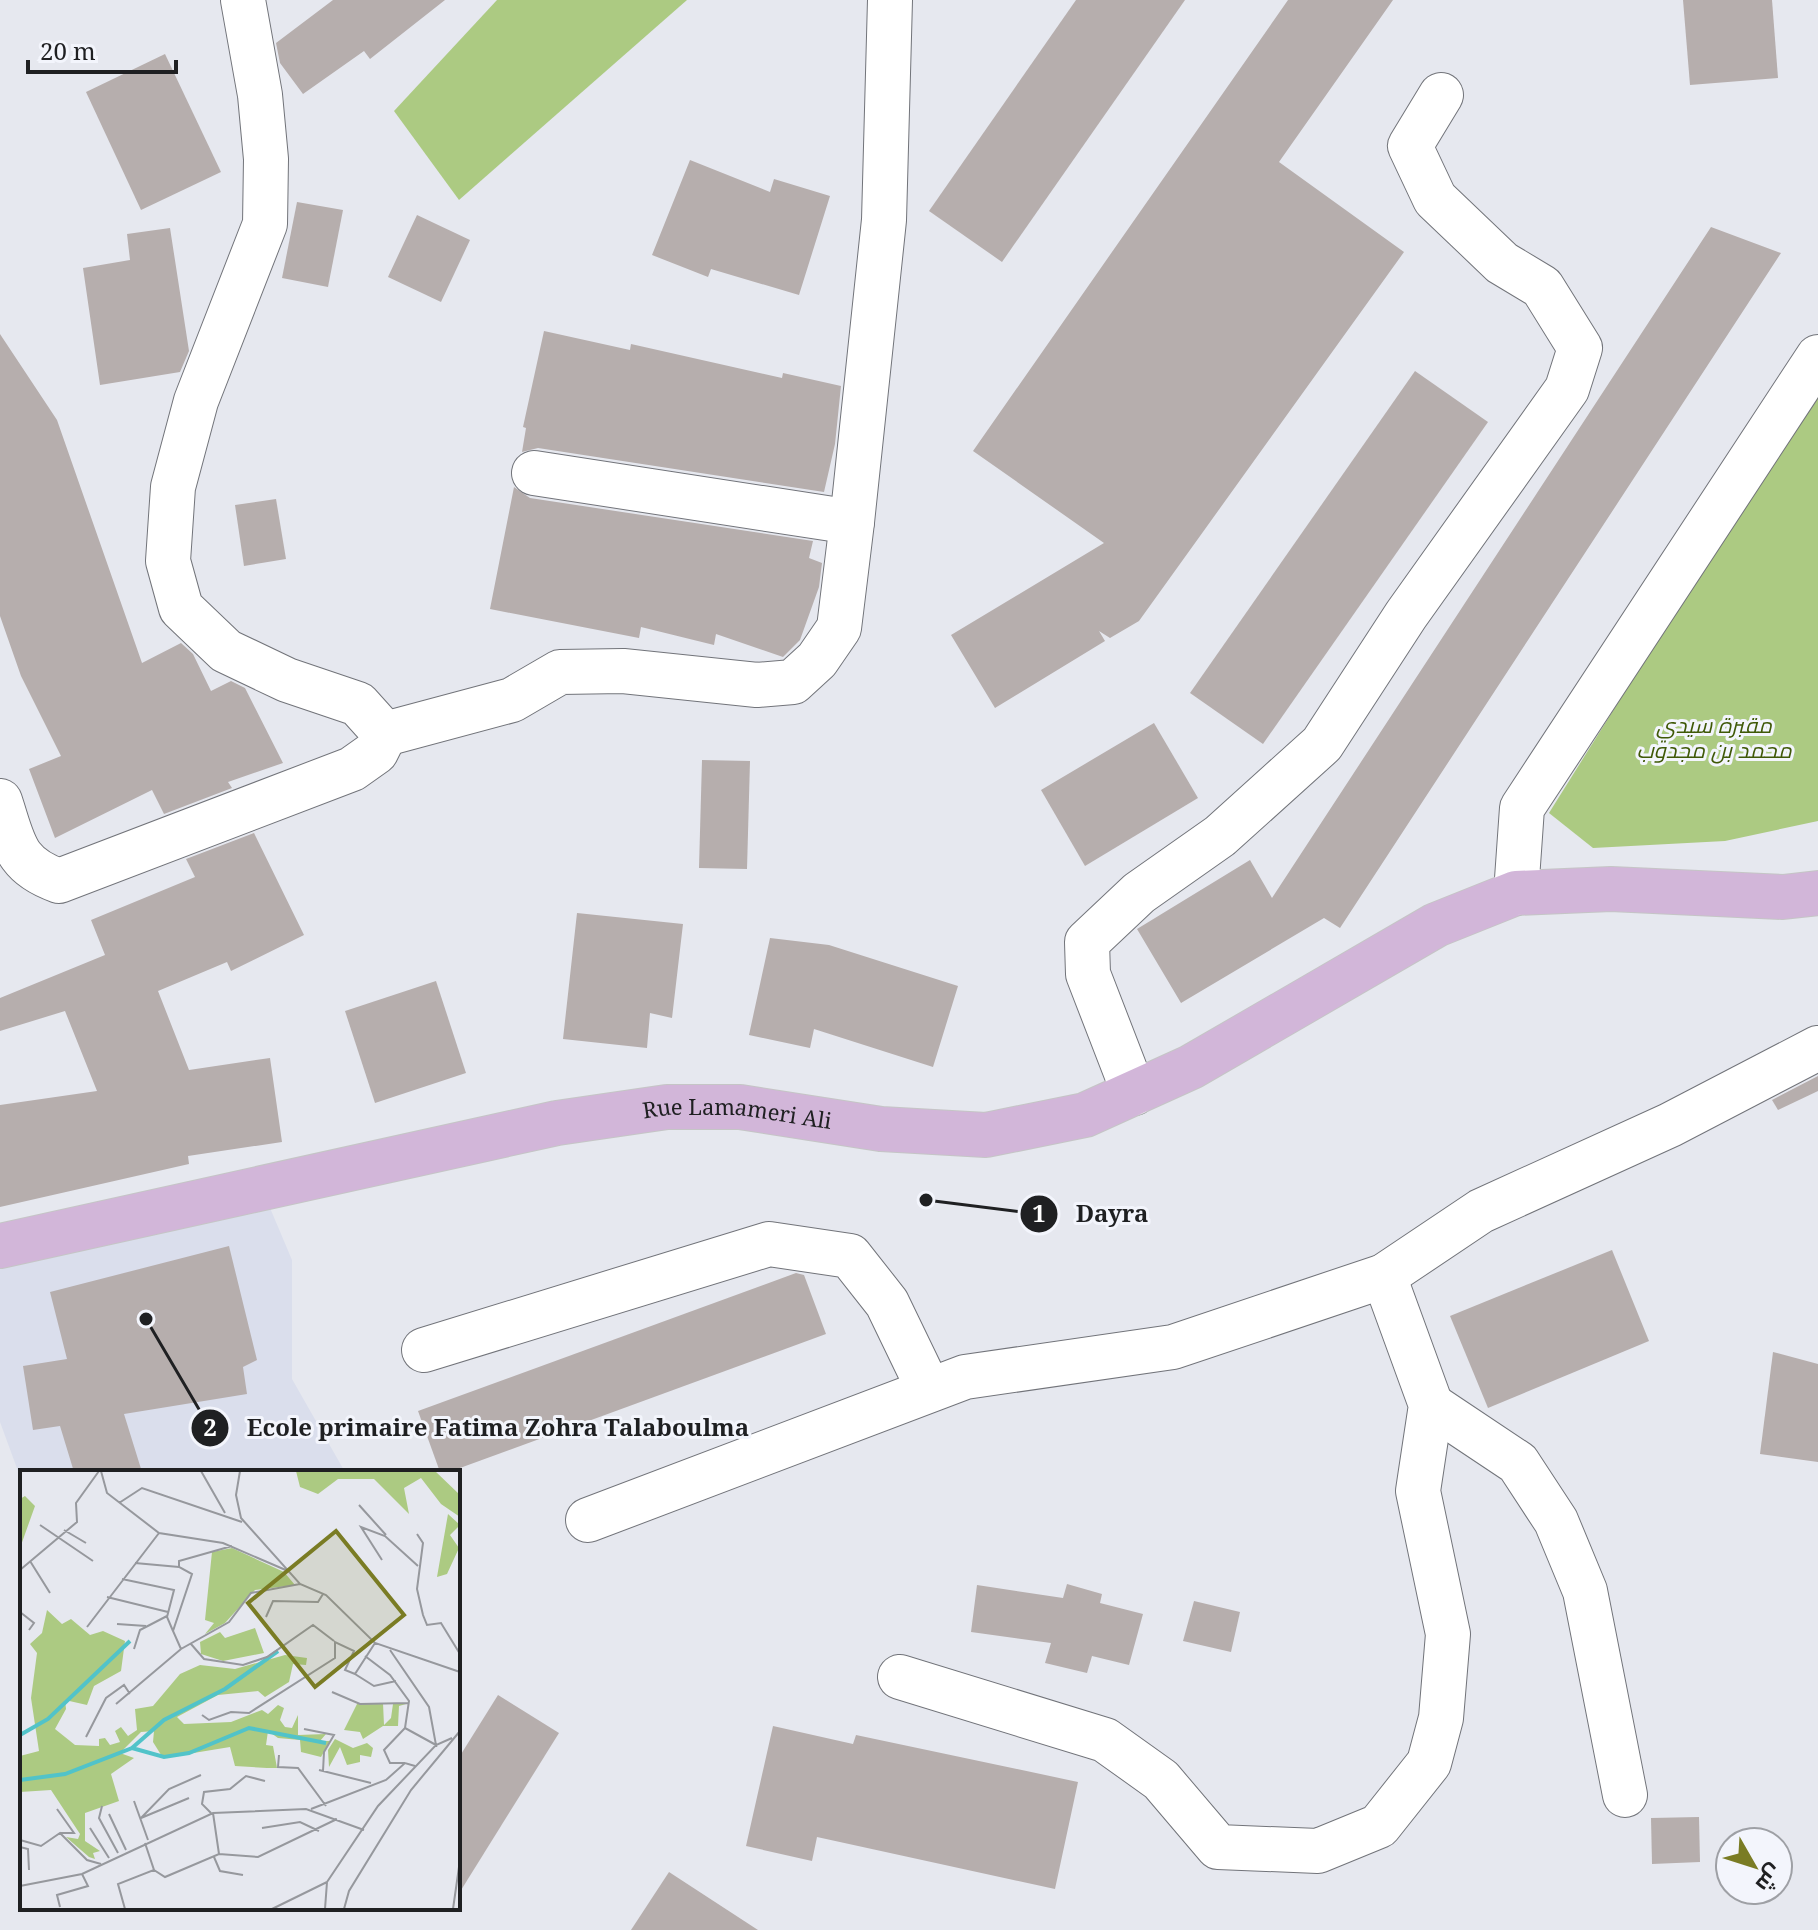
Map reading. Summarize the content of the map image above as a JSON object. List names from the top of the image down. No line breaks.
{"streets":{"main road":["Rue Lamameri Ali"]},"parks":["مقبرة سيدي محمد بن مجدوب"],"places":["Dayra","Ecole primaire Fatima Zohra Talaboulma"],"scale_bar":"20 m","north":"bottom right"}
